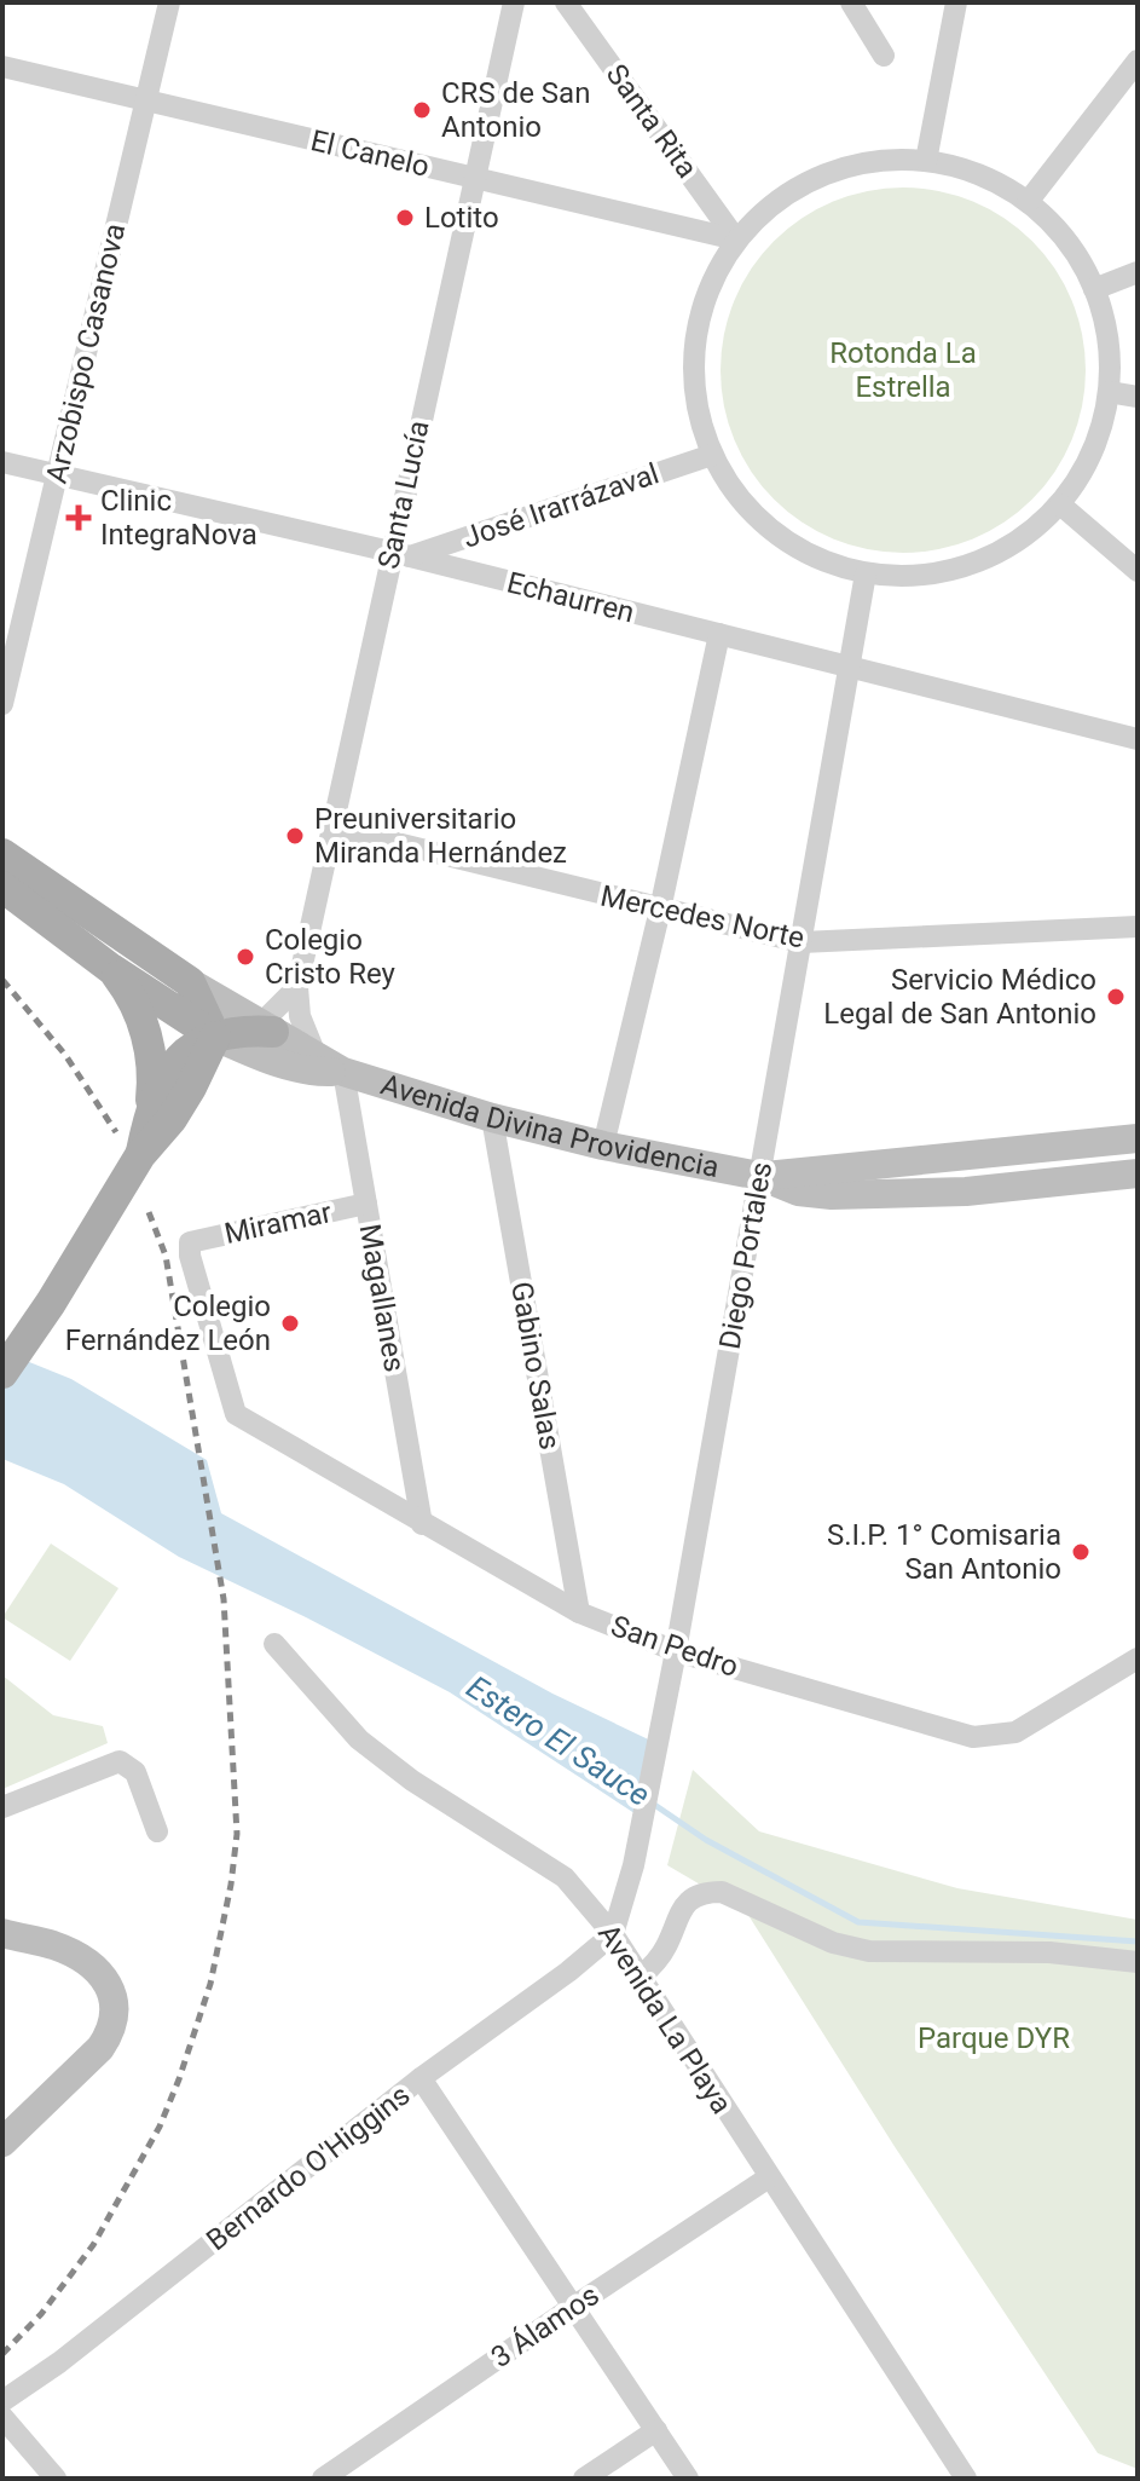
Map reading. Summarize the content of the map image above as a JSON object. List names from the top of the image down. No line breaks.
{"streets":{"main road":["Avenida Divina Providencia"],"street":["Santa Rita","El Canelo","Arzobispo Casanova","Santa Lucía","José Irarrázaval","Echaurren","Mercedes Norte","Miramar","Diego Portales","Magallanes","Gabino Salas","San Pedro","Avenida La Playa","Bernardo O'Higgins","3 Álamos"]},"crossings":[["Santa Rita","El Canelo"],["El Canelo","Arzobispo Casanova"],["El Canelo","Santa Lucía"],["Arzobispo Casanova","Echaurren"],["Santa Lucía","José Irarrázaval"],["Santa Lucía","Echaurren"],["Santa Lucía","Mercedes Norte"],["Santa Lucía","Avenida Divina Providencia"],["José Irarrázaval","Echaurren"],["Echaurren","Diego Portales"],["Mercedes Norte","Diego Portales"],["Avenida Divina Providencia","Diego Portales"],["Avenida Divina Providencia","Magallanes"],["Avenida Divina Providencia","Gabino Salas"],["Miramar","Magallanes"],["Miramar","San Pedro"],["Diego Portales","San Pedro"],["Diego Portales","Avenida La Playa"],["Diego Portales","Bernardo O'Higgins"],["Magallanes","San Pedro"],["Gabino Salas","San Pedro"],["Avenida La Playa","Bernardo O'Higgins"],["Avenida La Playa","3 Álamos"]],"water":["Estero El Sauce"],"parks":["Rotonda La Estrella","Parque DYR"],"places":{"other":["CRS de San Antonio","Lotito","Preuniversitario Miranda Hernández","Colegio Cristo Rey","Servicio Médico Legal de San Antonio","Colegio Fernández León","S.I.P. 1° Comisaria San Antonio"],"health":["Clinic IntegraNova"]}}
